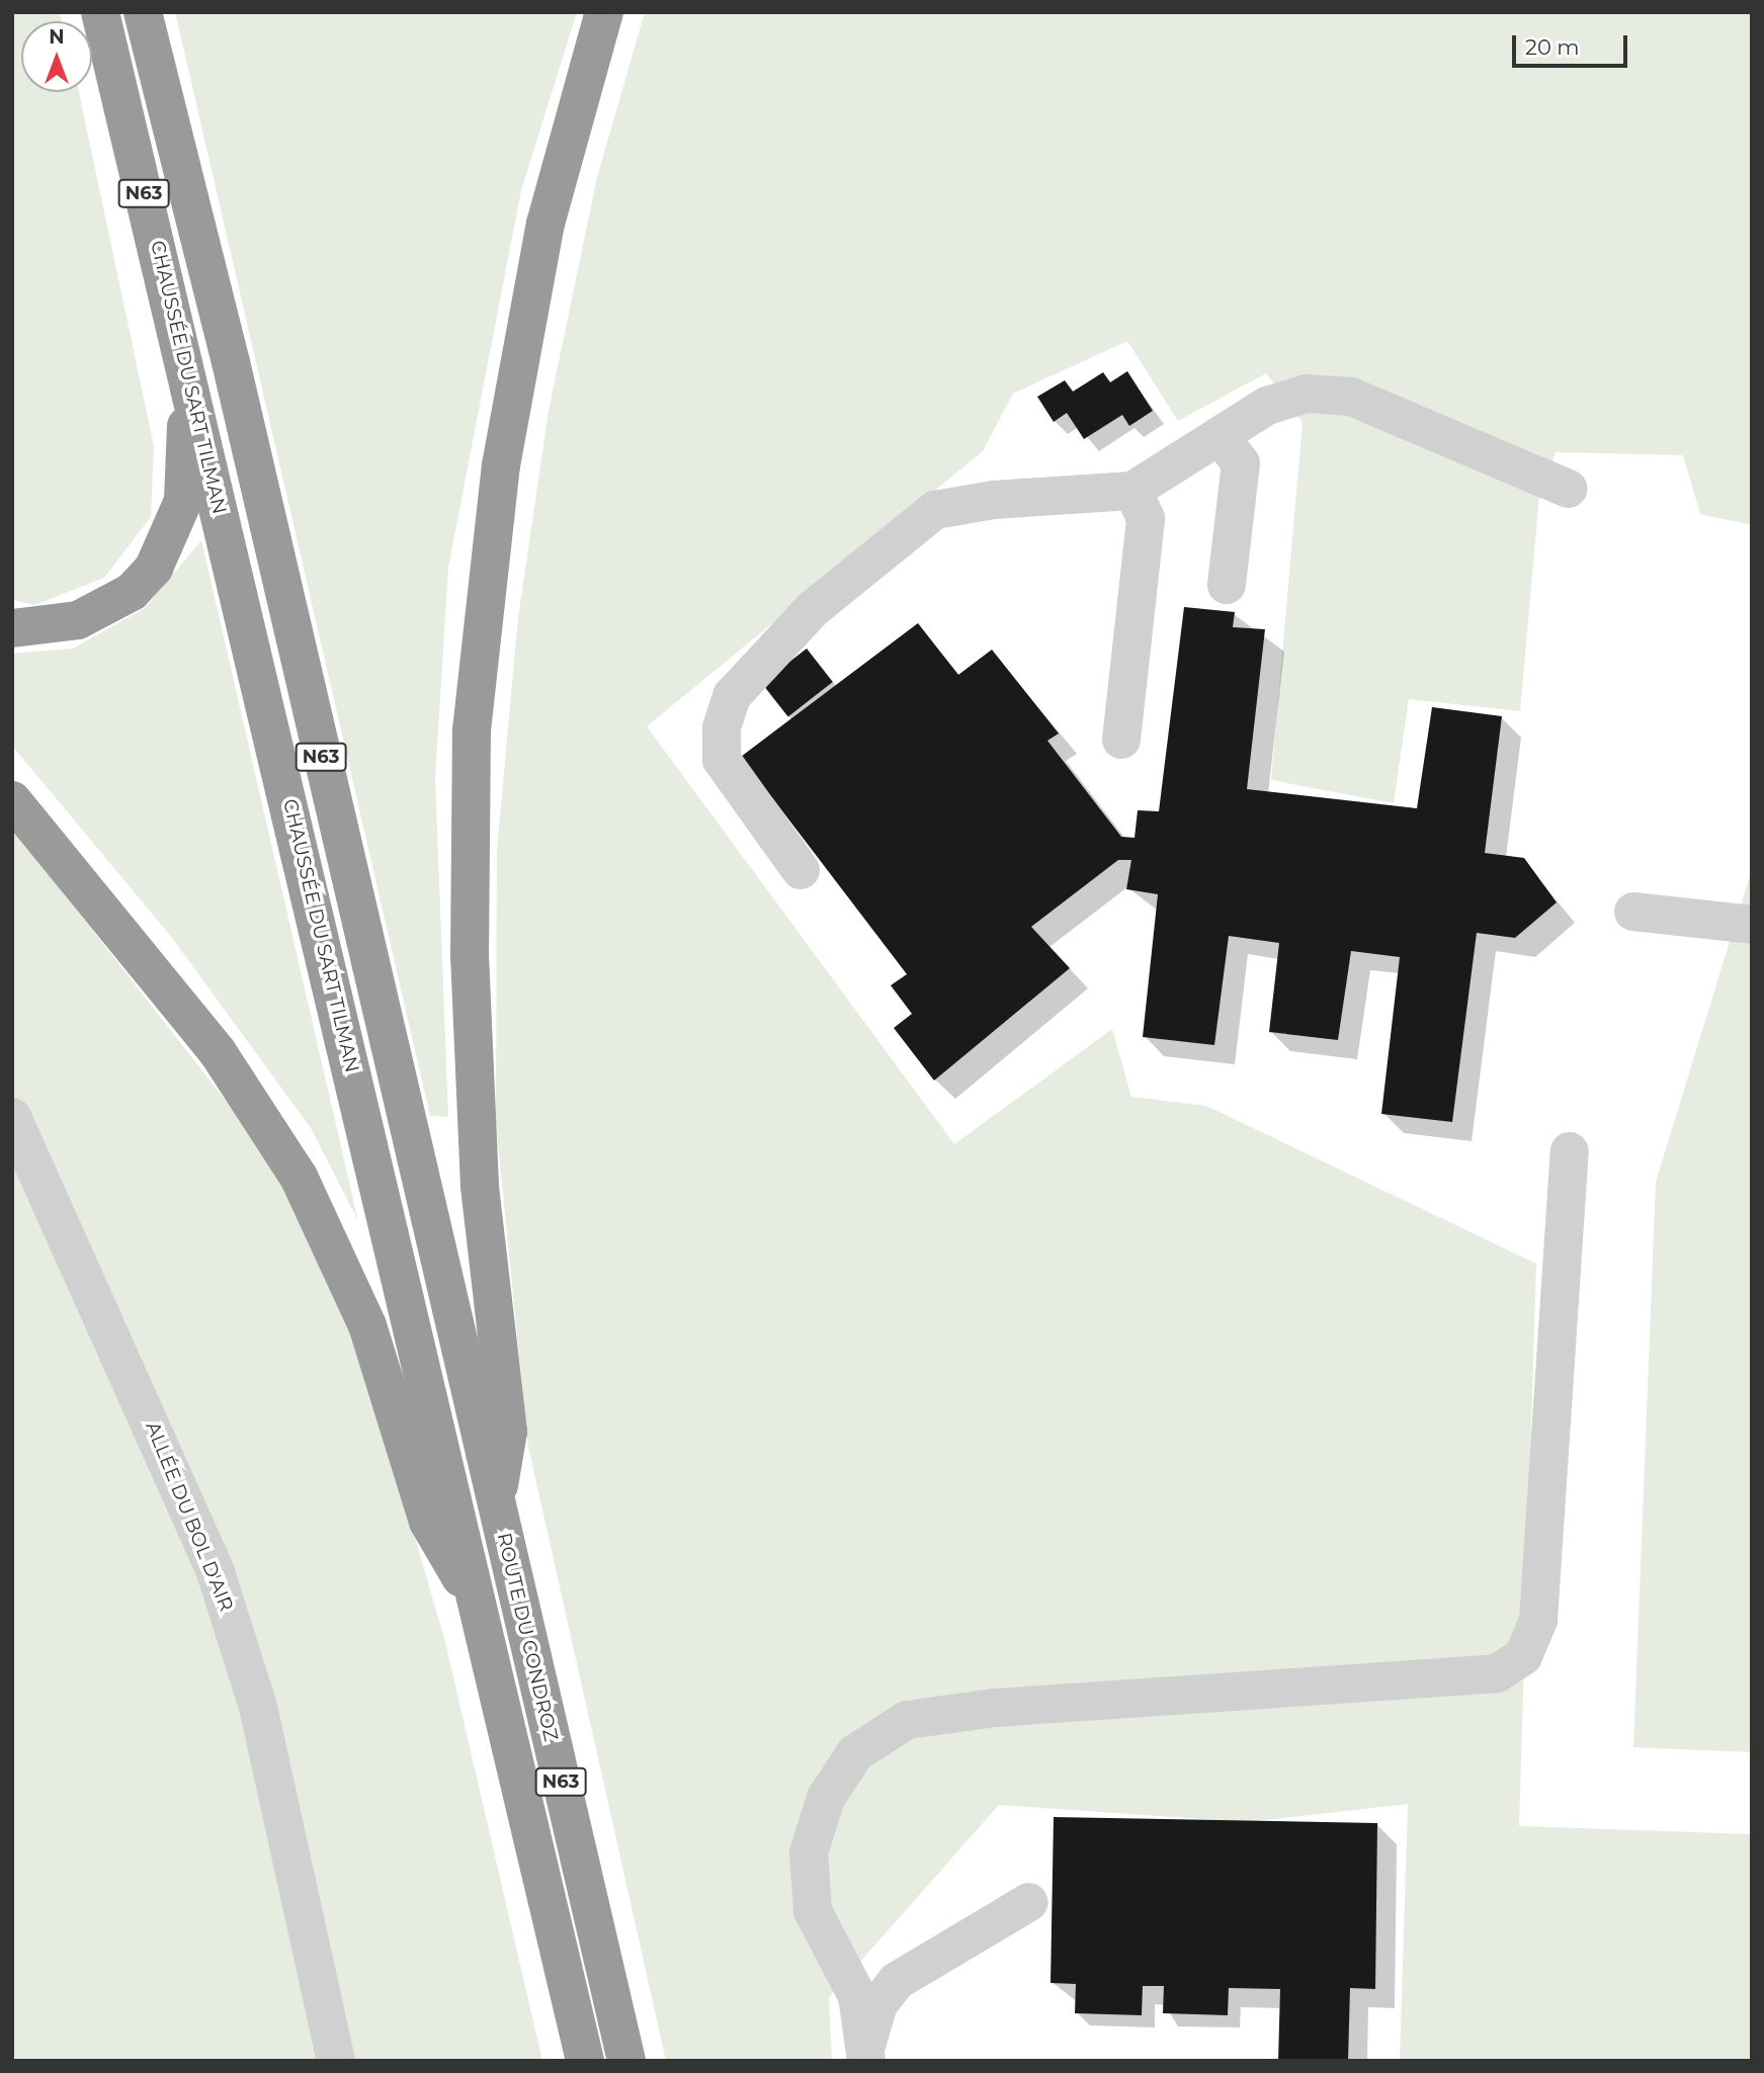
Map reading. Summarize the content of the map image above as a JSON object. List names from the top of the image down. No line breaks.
{"streets":{"highway":["N63","CHAUSSÉE DU SART TILMAN","ROUTE DU CONDROZ"],"street":["ALLÉE DU BOL D'AIR"]},"crossings":[["CHAUSSÉE DU SART TILMAN","ROUTE DU CONDROZ"]],"scale_bar":"20 m","north":"top"}
